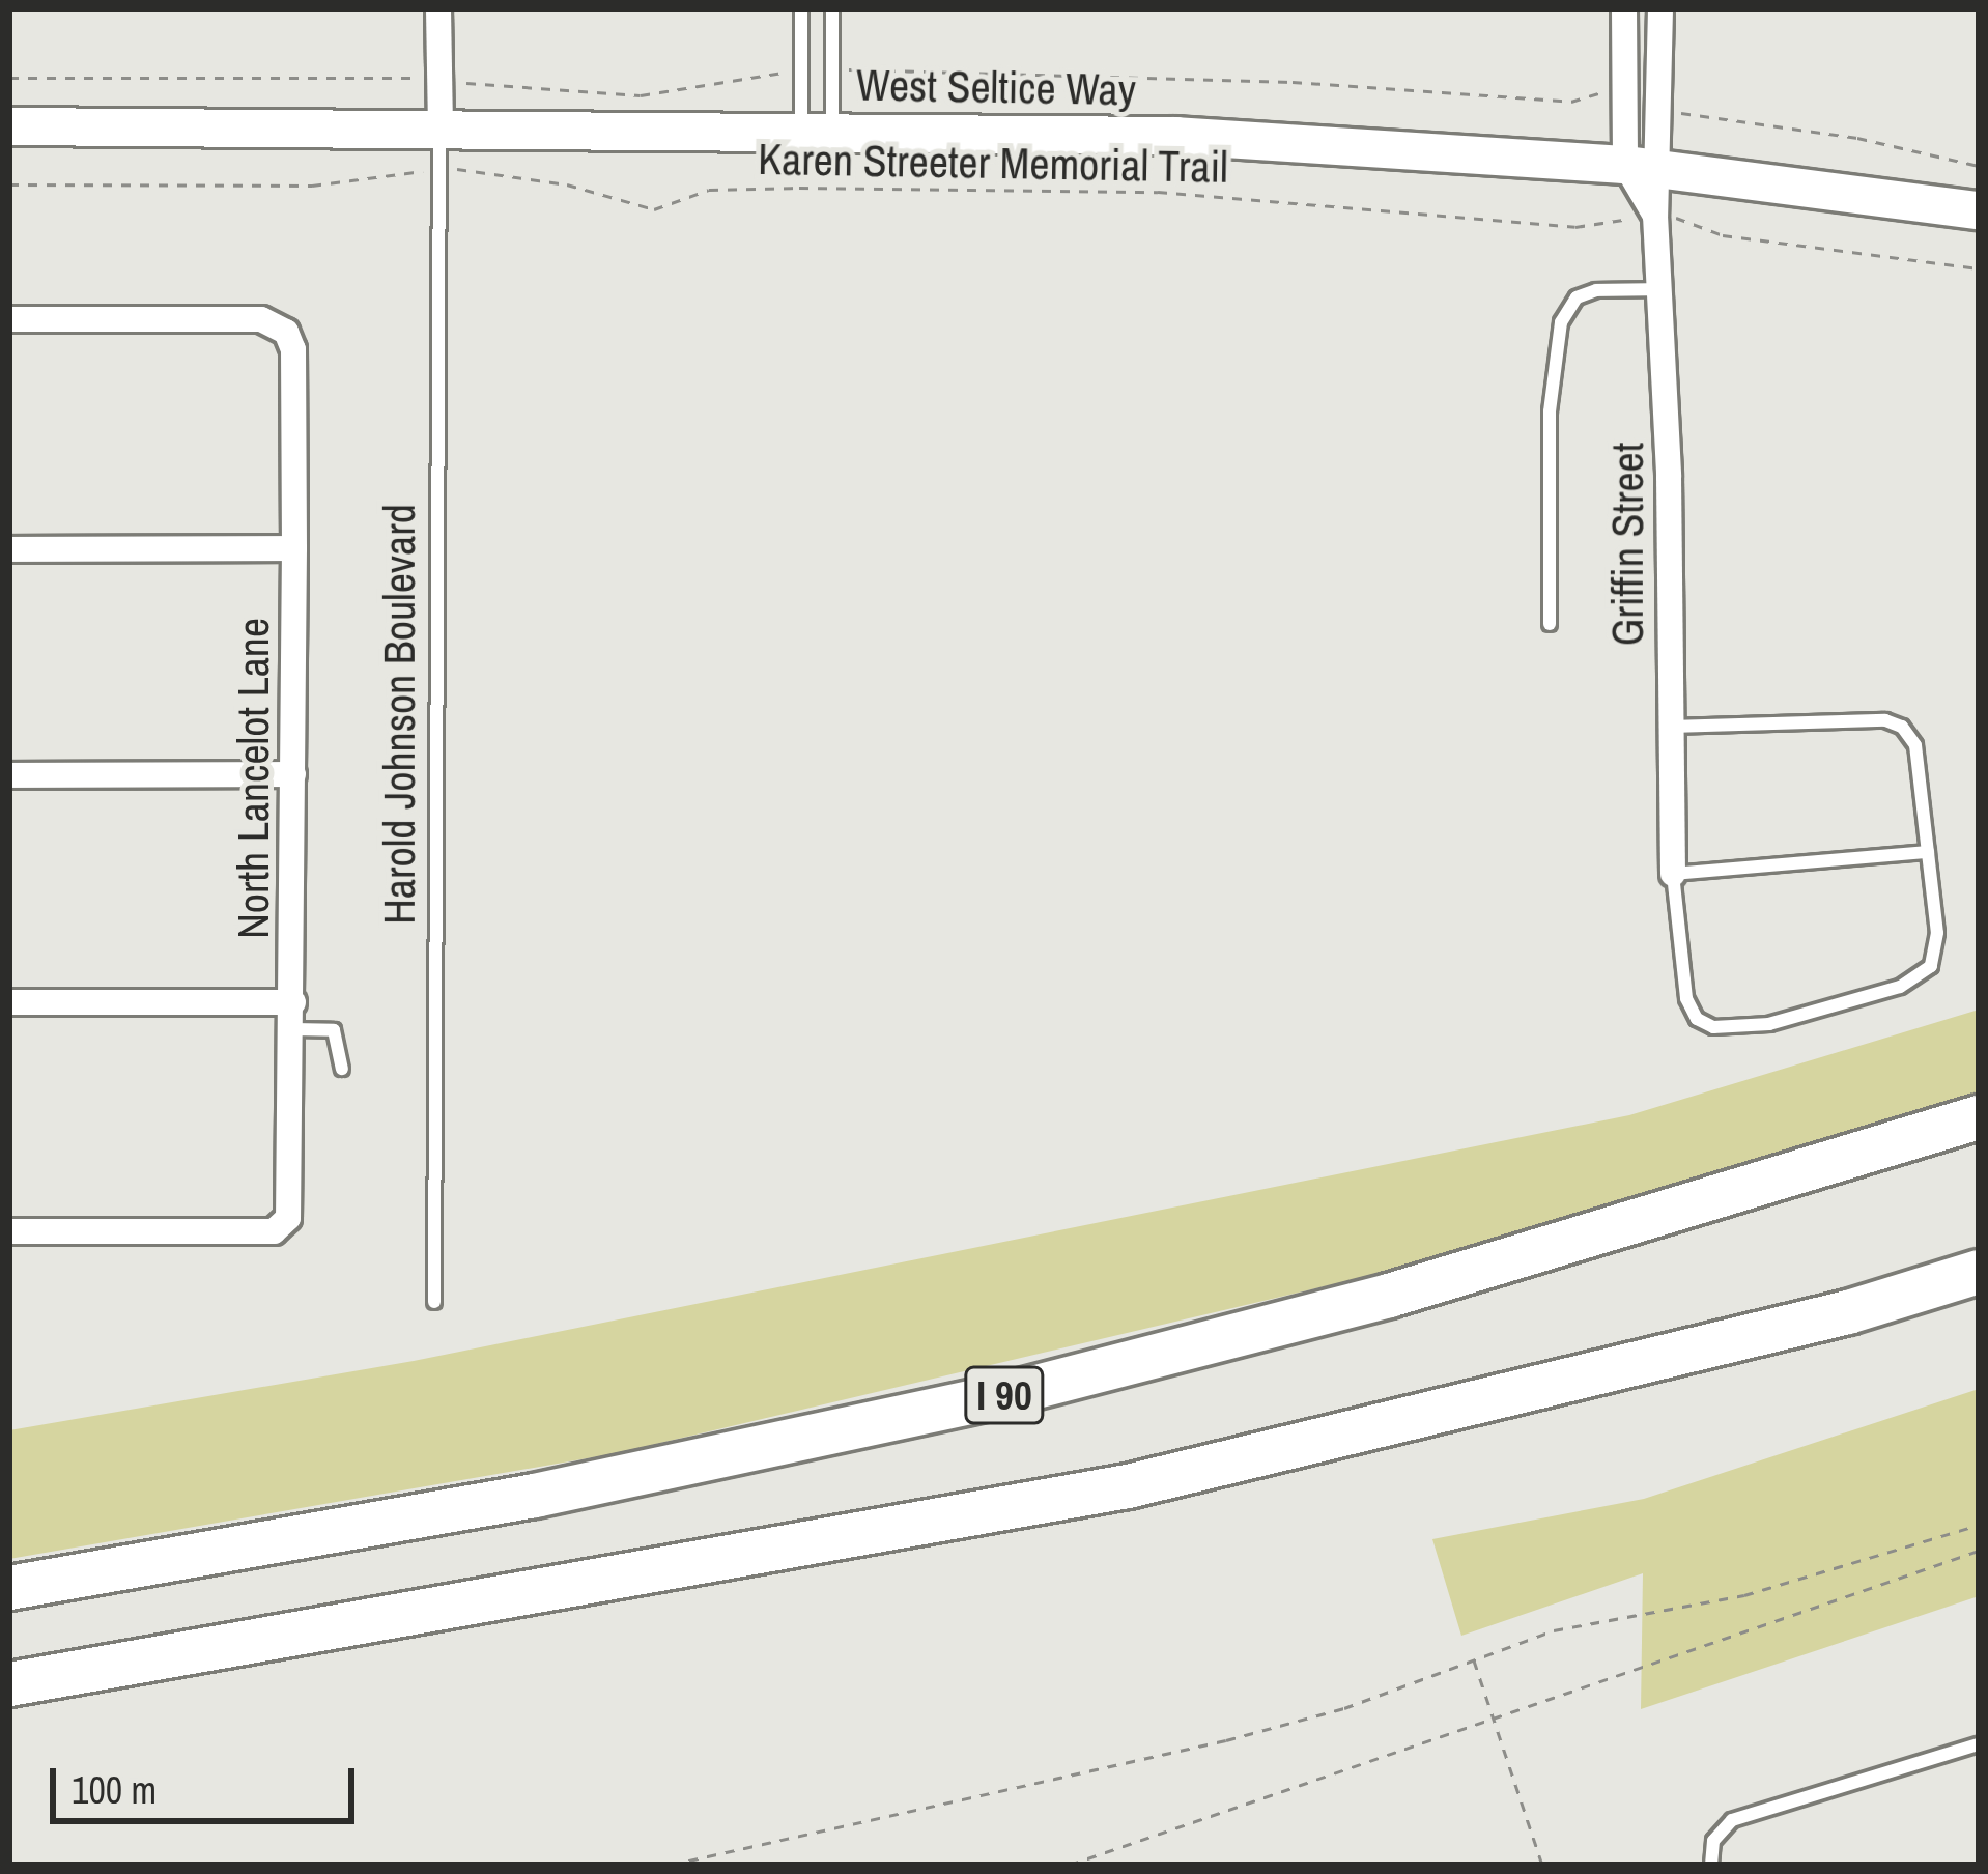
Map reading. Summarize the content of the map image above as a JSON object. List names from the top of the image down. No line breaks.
{"streets":{"highway":["I 90"],"main road":["West Seltice Way"],"street":["Griffin Street","North Lancelot Lane"],"lane":["Harold Johnson Boulevard"],"path":["Karen Streeter Memorial Trail"]},"crossings":[["West Seltice Way","Griffin Street"],["West Seltice Way","Harold Johnson Boulevard"],["Karen Streeter Memorial Trail","Griffin Street"],["Karen Streeter Memorial Trail","Harold Johnson Boulevard"]],"scale_bar":"100 m"}
